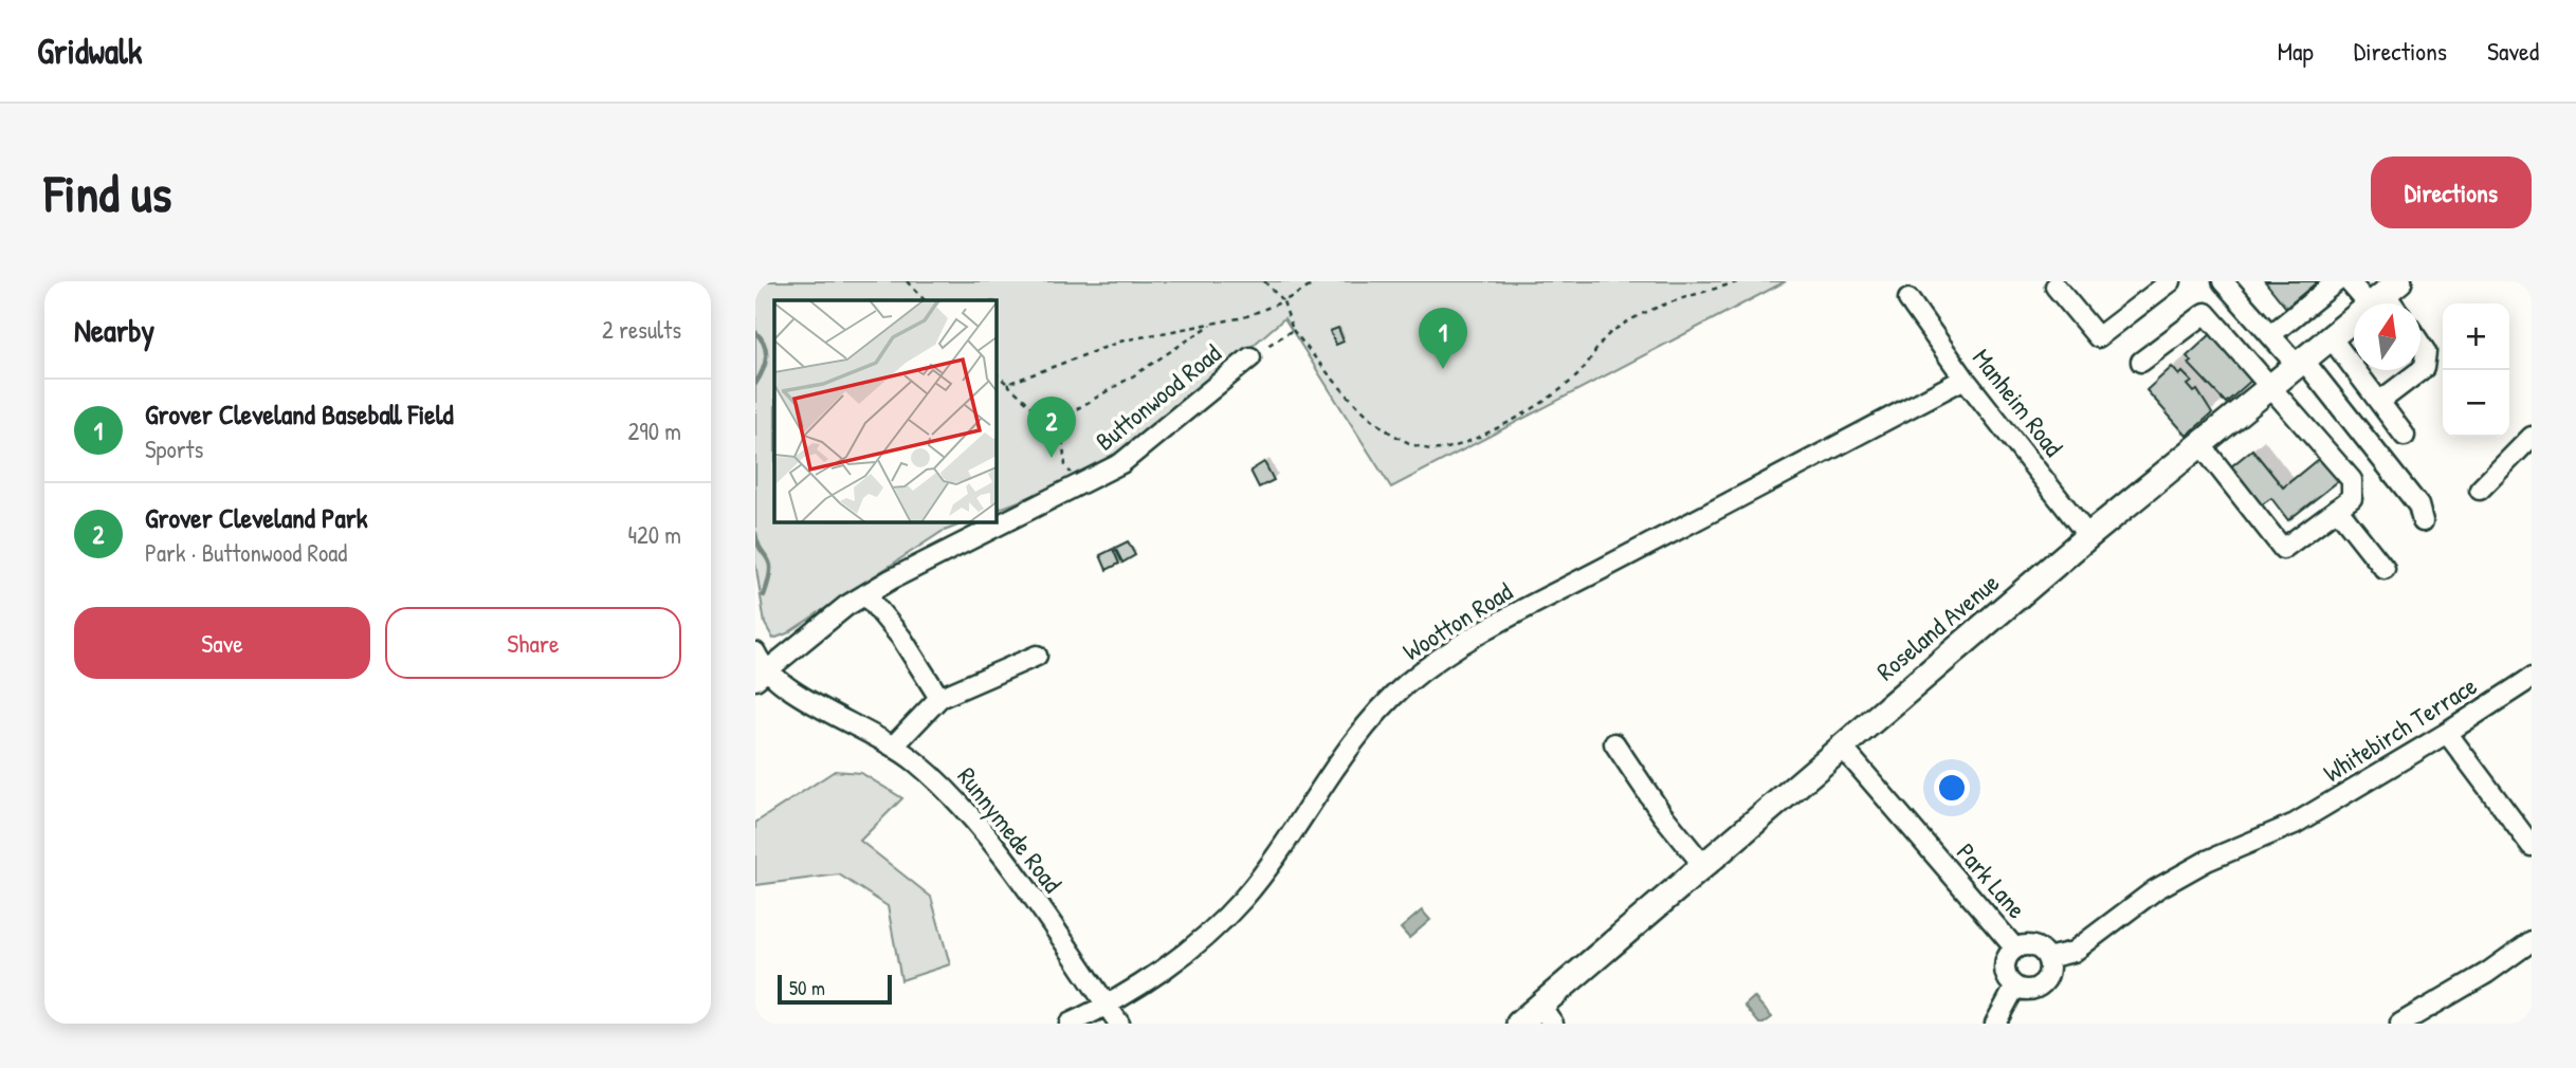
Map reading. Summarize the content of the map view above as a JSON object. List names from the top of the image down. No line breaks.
{"streets":{"main road":["Roseland Avenue"],"street":["Buttonwood Road","Manheim Road","Wootton Road","Whitebirch Terrace","Runnymede Road","Park Lane"]},"crossings":[["Buttonwood Road","Runnymede Road"],["Manheim Road","Wootton Road"],["Manheim Road","Roseland Avenue"],["Wootton Road","Runnymede Road"],["Roseland Avenue","Park Lane"],["Whitebirch Terrace","Park Lane"]],"scale_bar":"50 m","north":"top","page":{"header":"Gridwalk","nav":["Map","Directions","Saved"],"buttons":["Directions",["Save","Share"]],"title":"Find us","heading":["Nearby","2 results"],"map_buttons":["+","−"],"pins":["1","2"],"list":[{"mark":"1","name":"Grover Cleveland Baseball Field","note":"Sports","value":"290 m"},{"mark":"2","name":"Grover Cleveland Park","note":"Park · Buttonwood Road","value":"420 m"}],"scale":"50 m"}}
